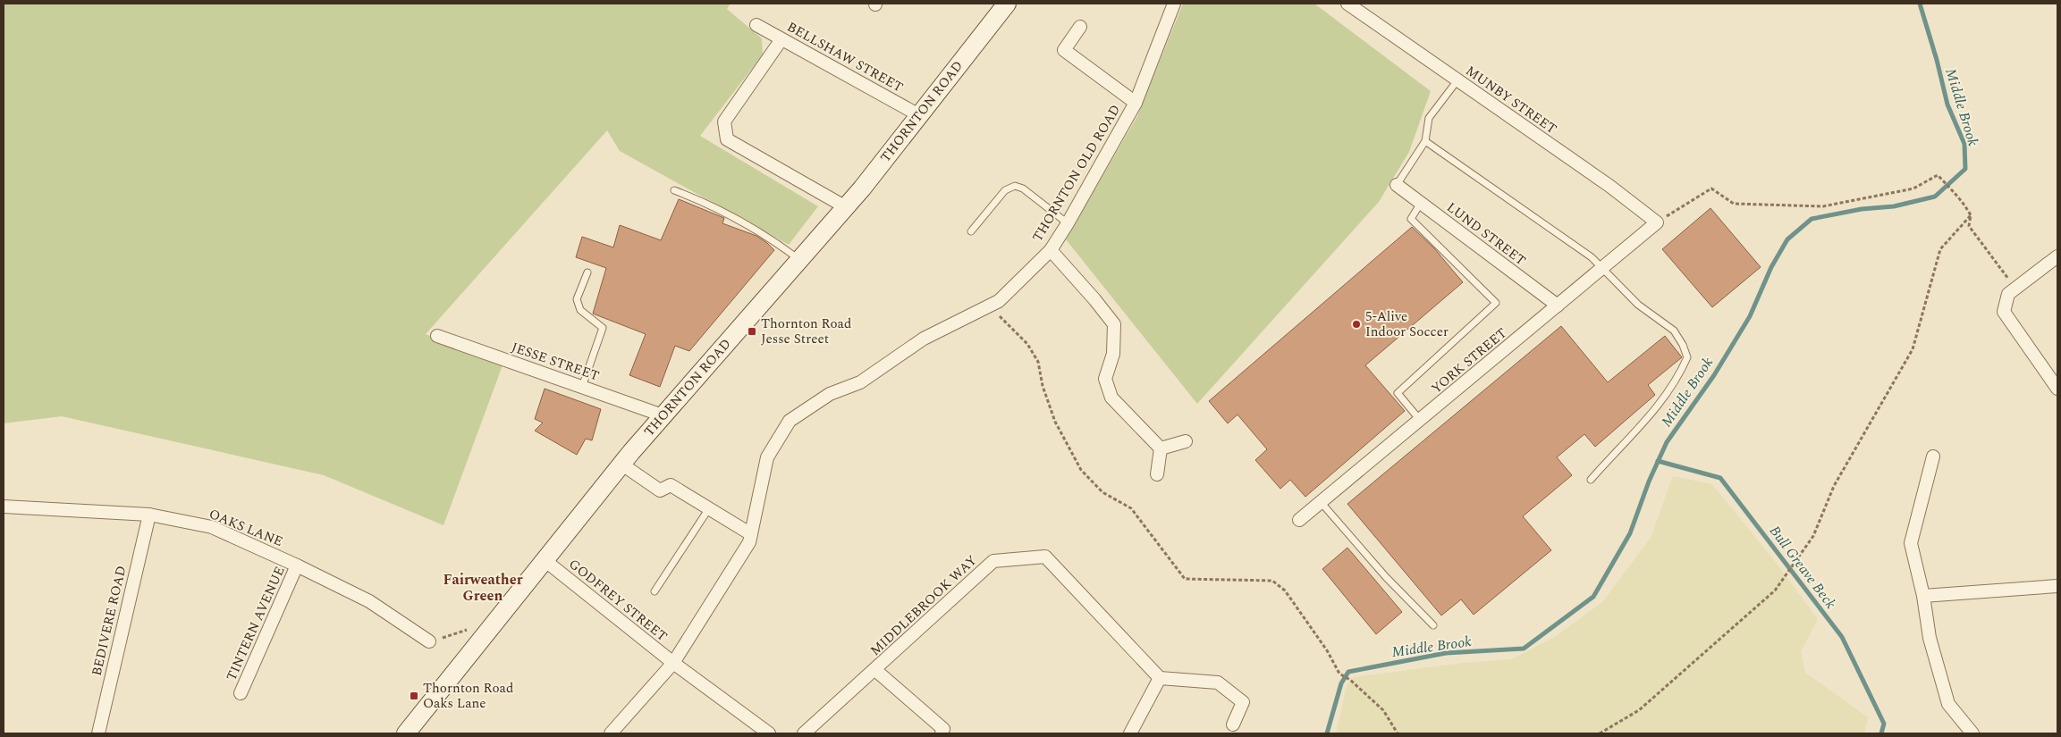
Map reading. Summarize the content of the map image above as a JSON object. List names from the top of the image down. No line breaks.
{"streets":{"main road":["THORNTON ROAD"],"street":["BELLSHAW STREET","MUNBY STREET","THORNTON OLD ROAD","LUND STREET","YORK STREET","JESSE STREET","OAKS LANE","GODFREY STREET","MIDDLEBROOK WAY","BEDIVERE ROAD","TINTERN AVENUE"]},"crossings":[["BELLSHAW STREET","THORNTON ROAD"],["MUNBY STREET","YORK STREET"],["THORNTON ROAD","JESSE STREET"],["THORNTON ROAD","GODFREY STREET"],["THORNTON OLD ROAD","GODFREY STREET"],["LUND STREET","YORK STREET"],["OAKS LANE","BEDIVERE ROAD"],["OAKS LANE","TINTERN AVENUE"]],"districts":["Fairweather Green"],"water":["Middle Brook","Bull Greave Beck"],"places":{"other":["5-Alive Indoor Soccer"],"transit":["Thornton Road Jesse Street","Thornton Road Oaks Lane"]}}
